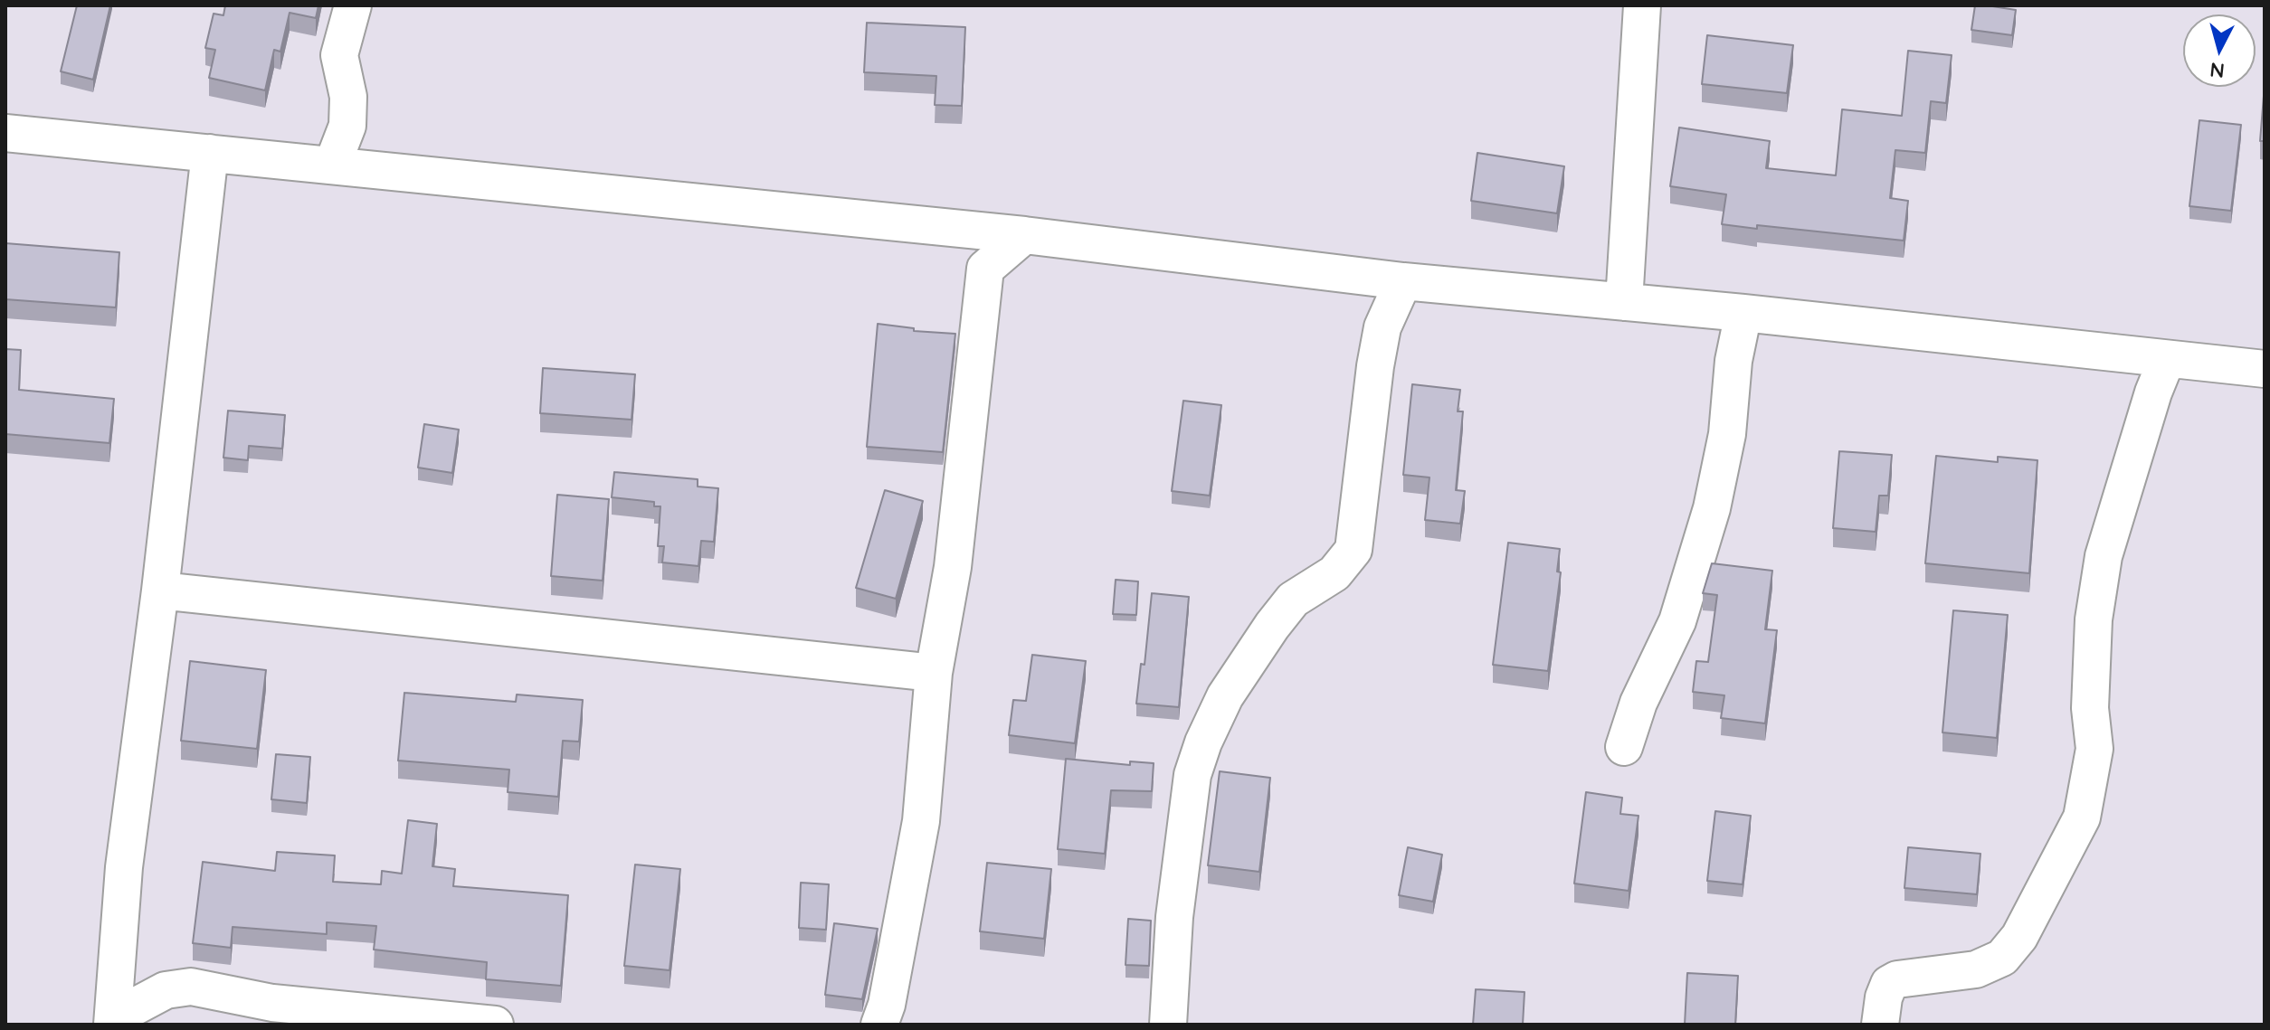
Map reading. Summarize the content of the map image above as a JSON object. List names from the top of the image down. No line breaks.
{"north":"bottom"}
